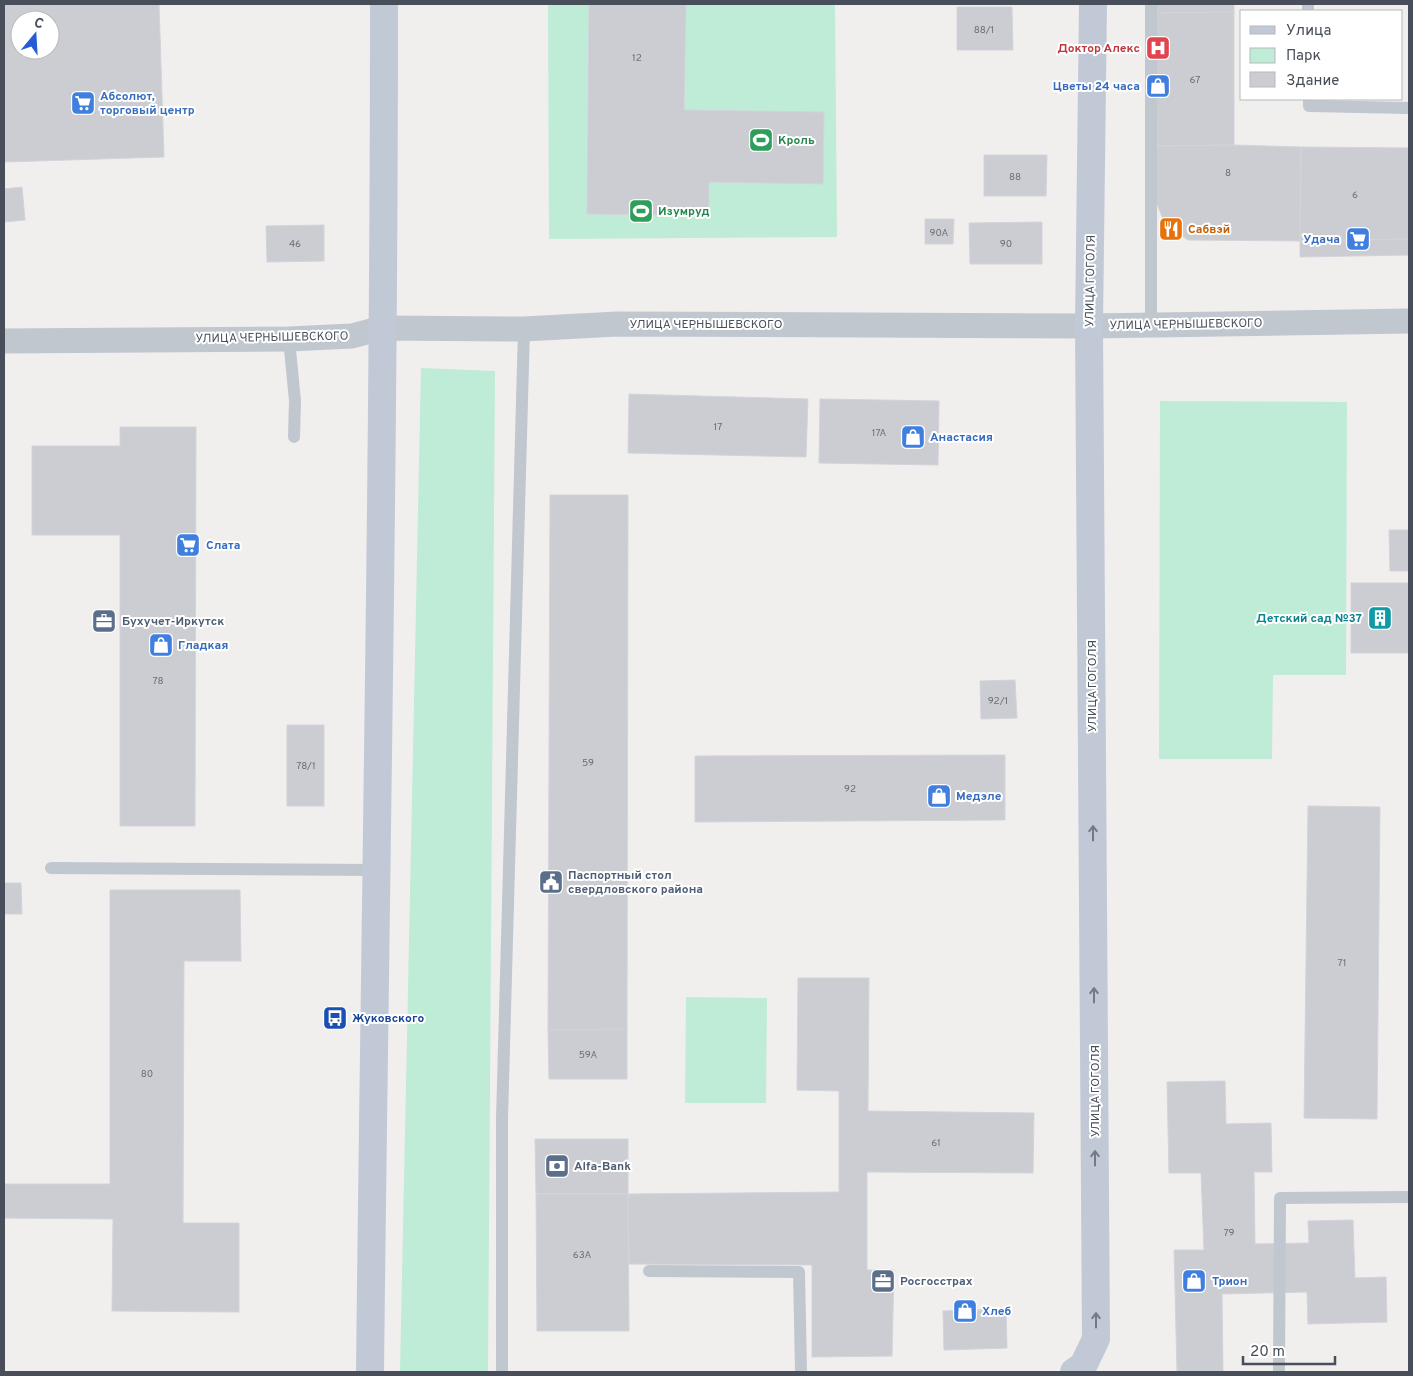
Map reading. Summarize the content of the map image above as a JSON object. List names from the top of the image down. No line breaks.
{"streets":{"main road":["УЛИЦА ГОГОЛЯ"],"street":["УЛИЦА ЧЕРНЫШЕВСКОГО"]},"crossings":[["УЛИЦА ГОГОЛЯ","УЛИЦА ЧЕРНЫШЕВСКОГО"]],"one_way":["УЛИЦА ГОГОЛЯ"],"places":{"hospital":["Доктор Алекс"],"shop":["Цветы 24 часа","Анастасия","Гладкая","Медэле","Трион","Хлеб"],"supermarket":["Абсолют, торговый центр","Удача","Слата"],"sports":["Кроль","Изумруд"],"restaurant":["Сабвэй"],"building":["Детский сад №37"],"office":["Бухучет-Иркутск","Росгосстрах"],"public building":["Паспортный стол свердловского района"],"bus stop":["Жуковского"],"bank":["Alfa-Bank"]},"house_numbers":["88/1","12","67","8","88","6","90А","46","90","17","17А","78","92/1","59","78/1","92","71","59А","80","61","79","63А"],"legend":["Улица","Парк","Здание"],"scale_bar":"20 m","north":"top"}
